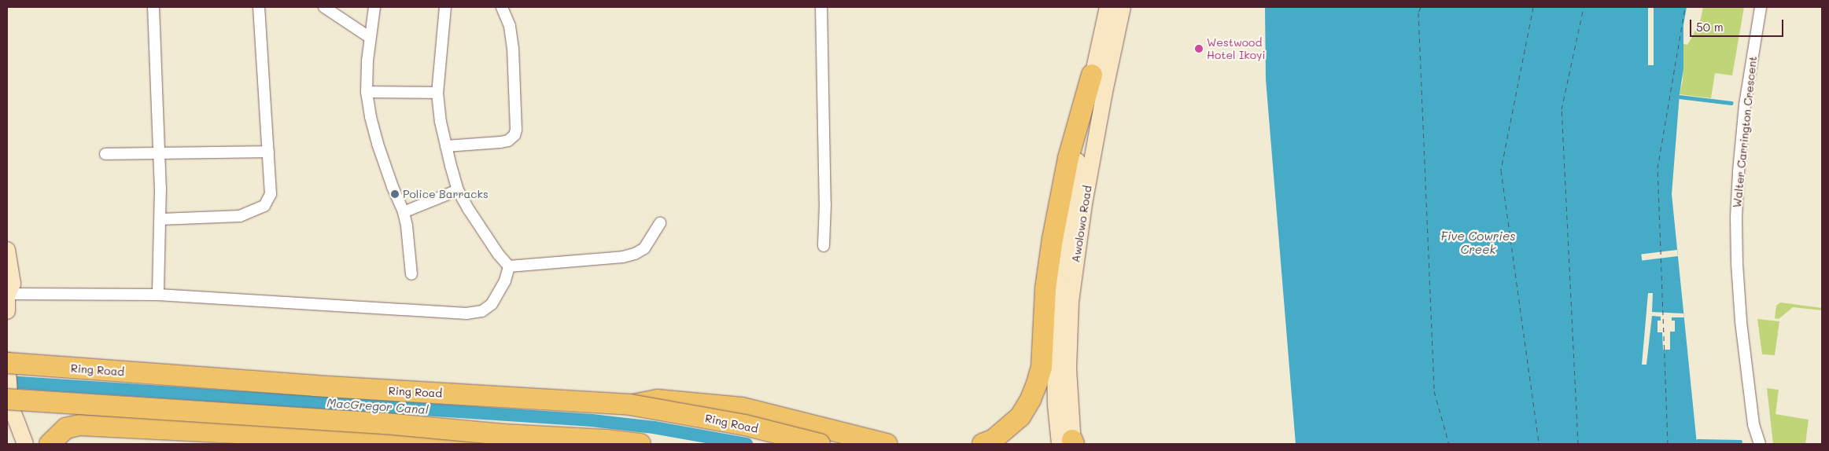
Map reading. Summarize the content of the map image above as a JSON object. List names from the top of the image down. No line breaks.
{"streets":{"highway":["Ring Road"],"main road":["Awolowo Road"],"street":["Walter Carrington Crescent"]},"water":["Five Cowries Creek","MacGregor Canal"],"places":["Westwood Hotel Ikoyi","Police Barracks"],"scale_bar":"50 m"}
